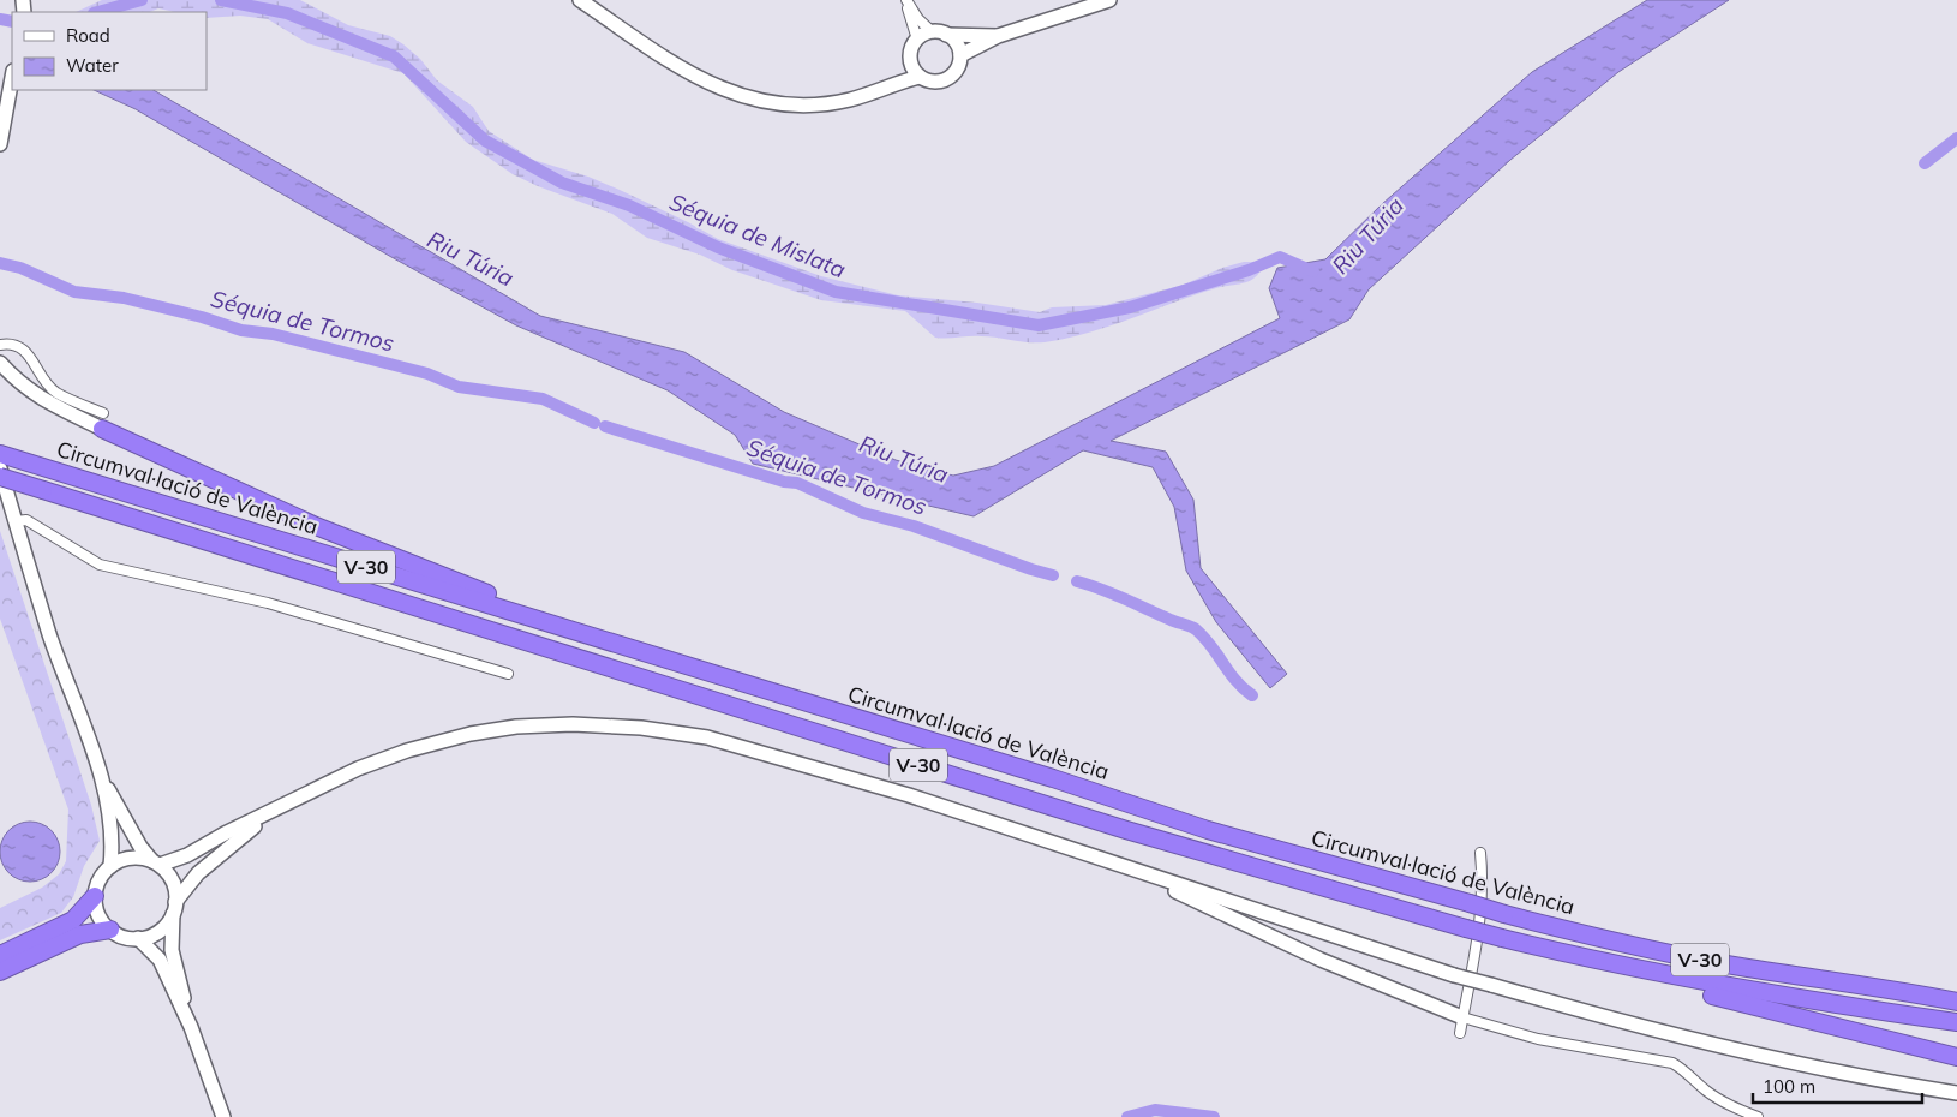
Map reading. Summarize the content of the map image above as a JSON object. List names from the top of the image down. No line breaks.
{"streets":{"highway":["Circumval·lació de València","V-30"]},"water":["Séquia de Mislata","Riu Túria","Séquia de Tormos"],"legend":["Road","Water"],"scale_bar":"100 m"}
